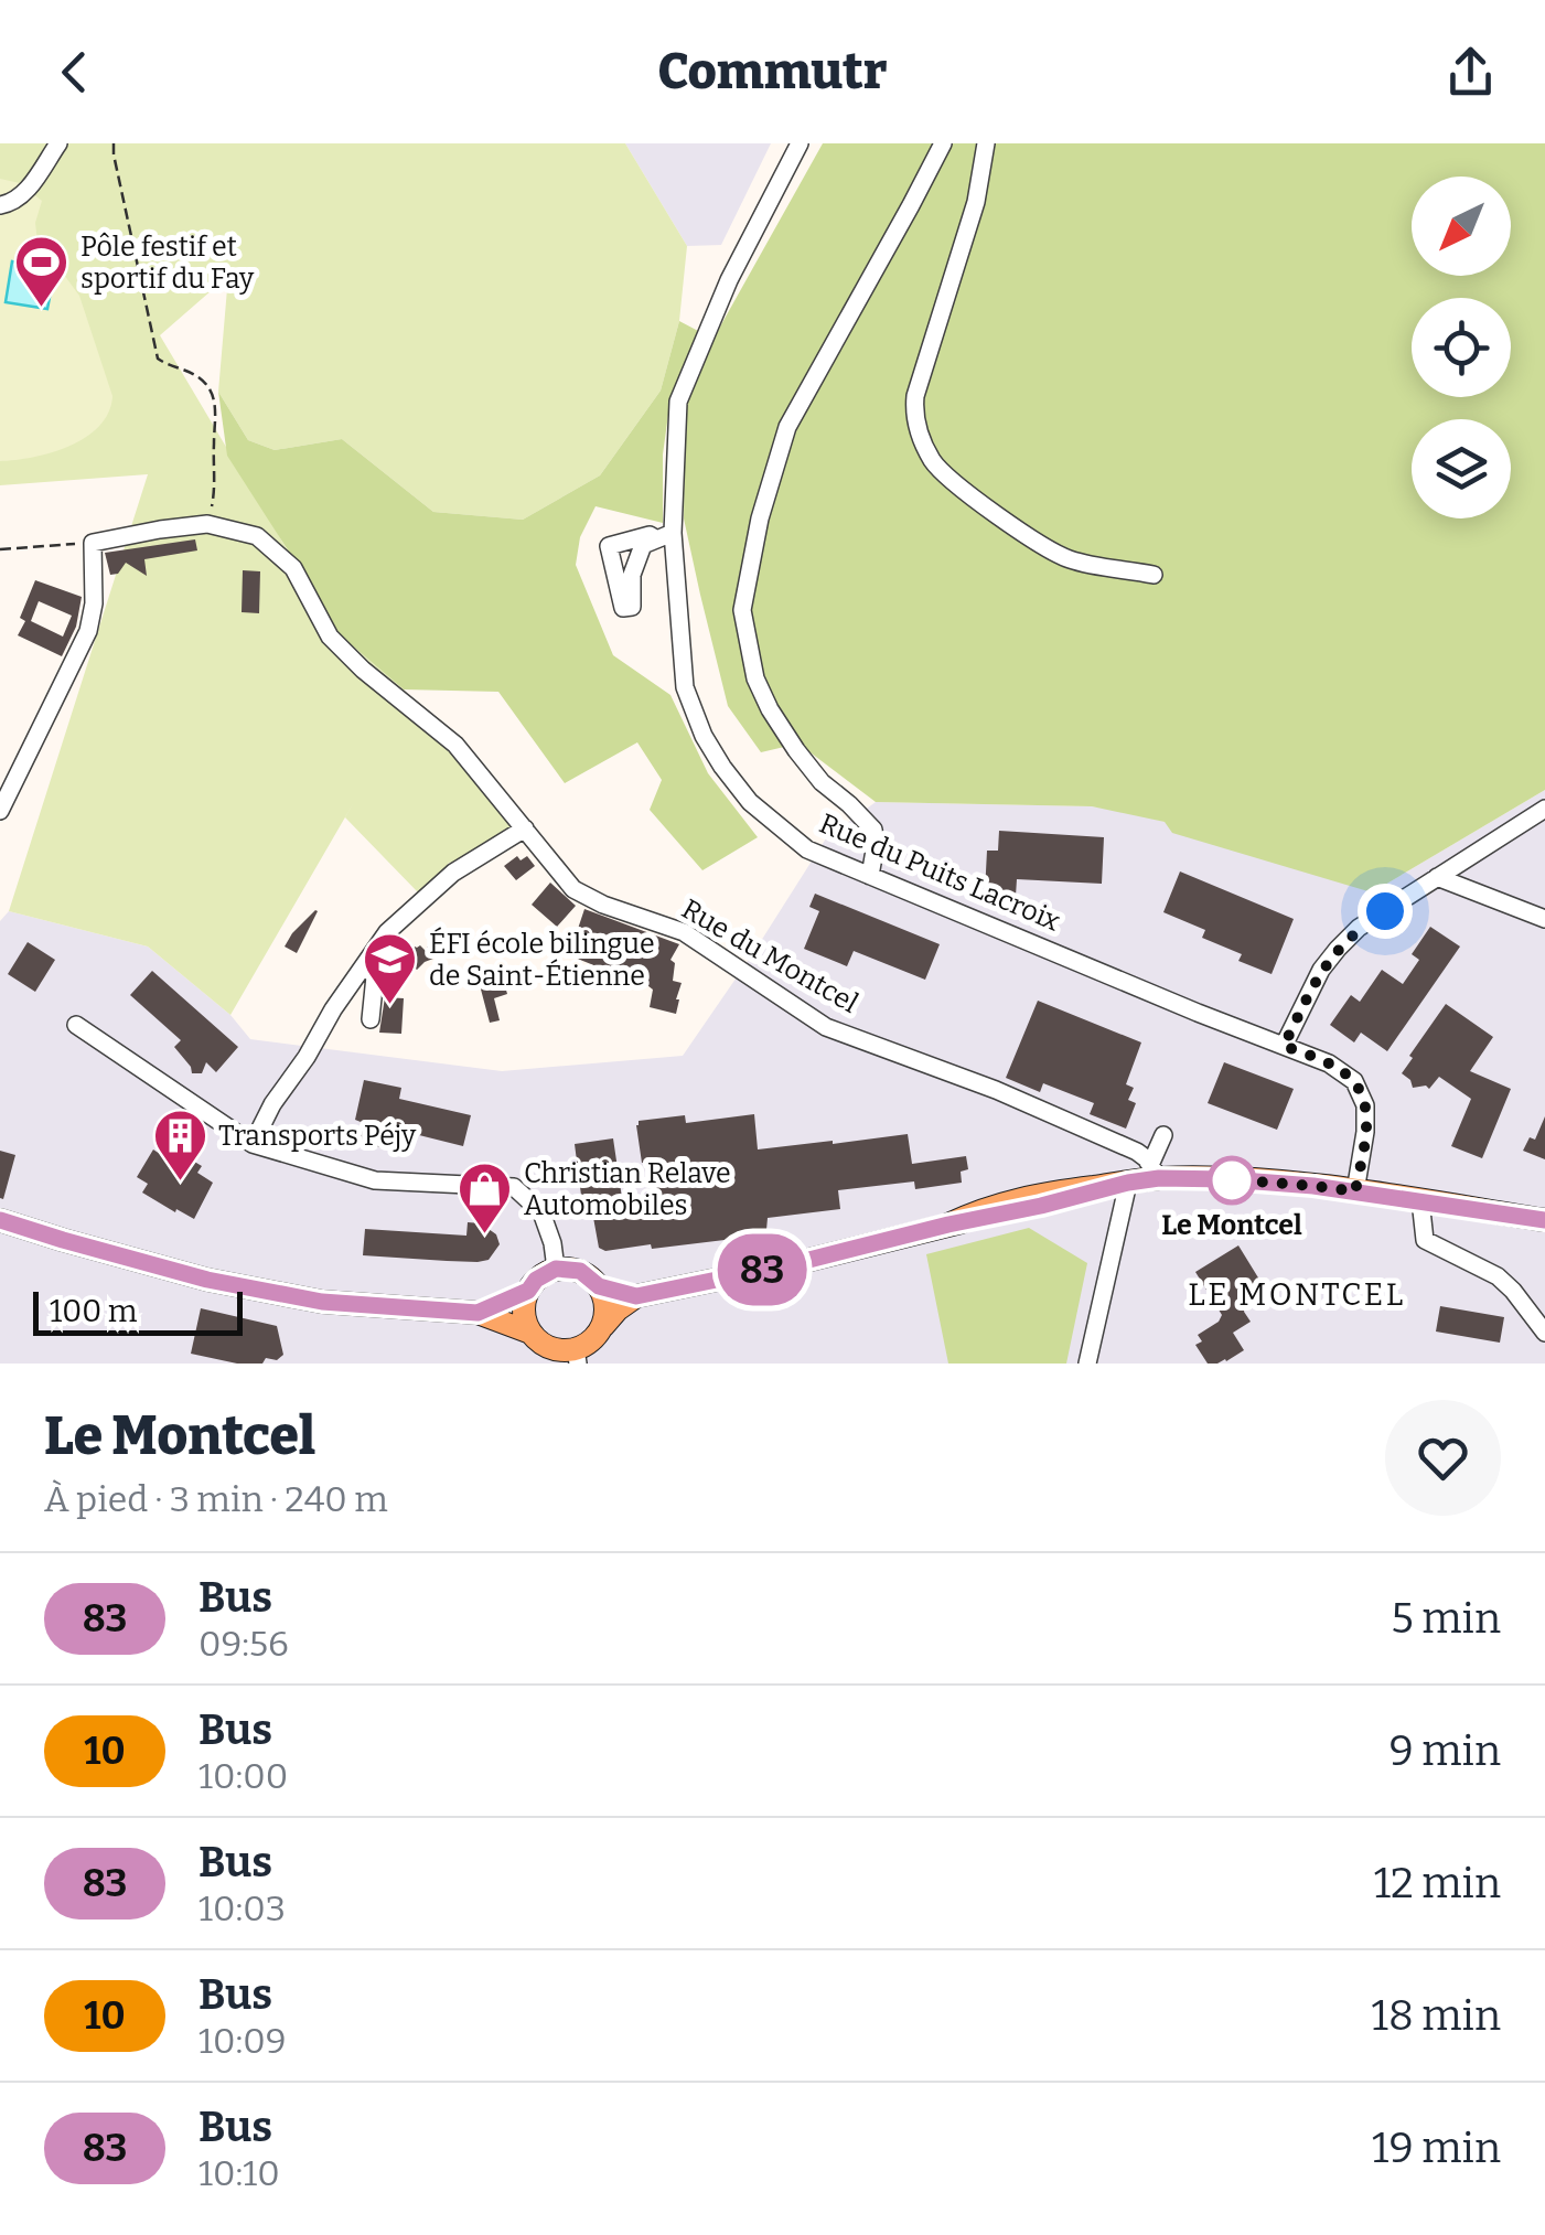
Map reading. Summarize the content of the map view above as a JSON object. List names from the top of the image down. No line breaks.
{"streets":{"street":["Rue du Puits Lacroix","Rue du Montcel"]},"districts":["LE MONTCEL"],"places":{"sports":["Pôle festif et sportif du Fay"],"school or university":["ÉFI école bilingue de Saint-Étienne"],"other":["Le Montcel"],"building":["Transports Péjy"],"shop":["Christian Relave Automobiles"]},"lines":["bus line 83"],"scale_bar":"100 m","north":"bottom left","page":{"header":"Commutr","on_map":"83","scale":"100 m","heading":["Le Montcel","À pied · 3 min · 240 m"],"list":[{"mark":"83","name":"Bus","note":"09:56","value":"5 min"},{"mark":"10","name":"Bus","note":"10:00","value":"9 min"},{"mark":"83","name":"Bus","note":"10:03","value":"12 min"},{"mark":"10","name":"Bus","note":"10:09","value":"18 min"},{"mark":"83","name":"Bus","note":"10:10","value":"19 min"}]}}
